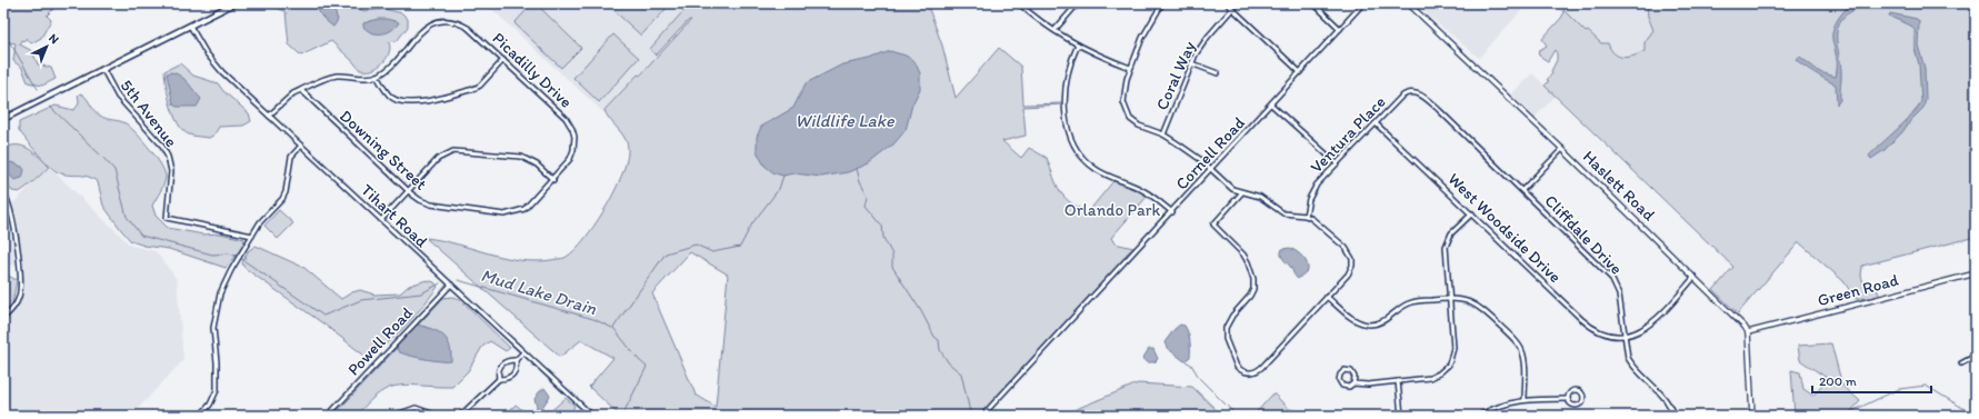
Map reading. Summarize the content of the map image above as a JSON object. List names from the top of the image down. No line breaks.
{"streets":{"street":["Picadilly Drive","Coral Way","5th Avenue","Ventura Place","Downing Street","Cornell Road","Haslett Road","Tihart Road","West Woodside Drive","Cliffdale Drive","Green Road","Powell Road"]},"crossings":[["Picadilly Drive","Downing Street"],["Ventura Place","West Woodside Drive"],["Ventura Place","Cliffdale Drive"],["Haslett Road","Green Road"],["Tihart Road","Powell Road"],["West Woodside Drive","Cliffdale Drive"]],"water":["Wildlife Lake","Mud Lake Drain"],"parks":["Orlando Park"],"scale_bar":"200 m","north":"top right"}
